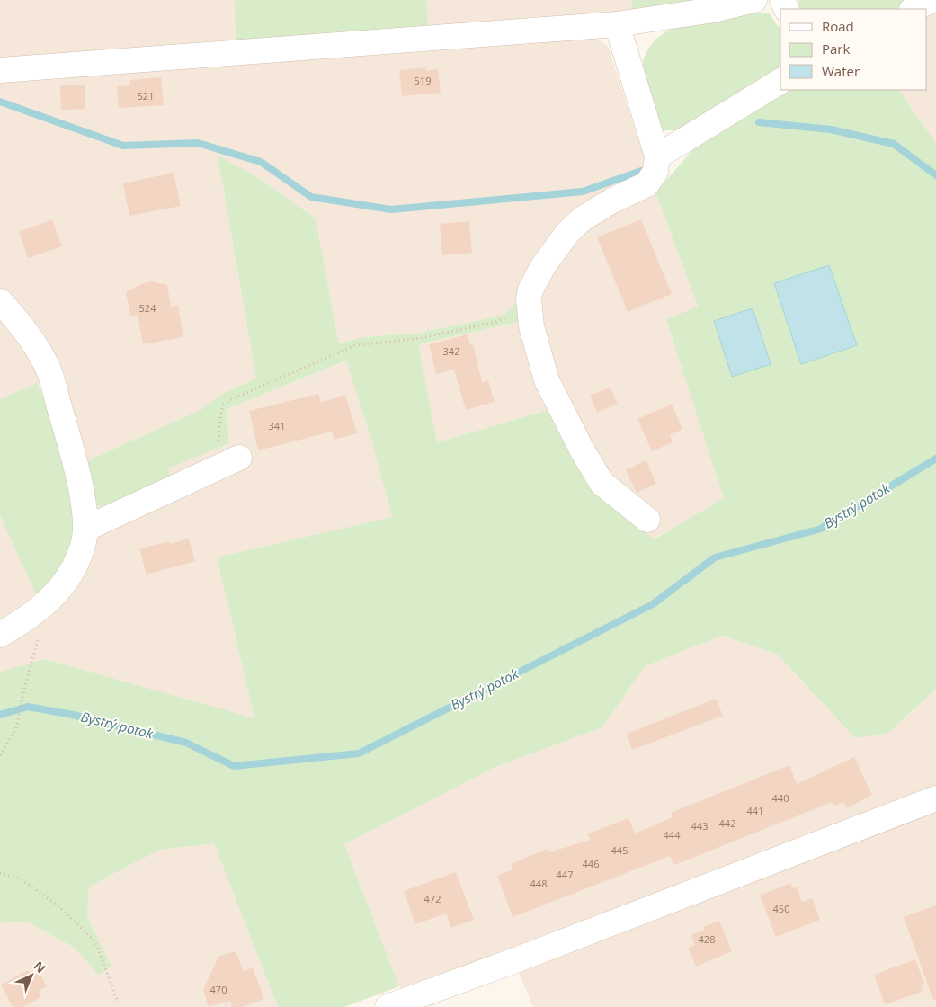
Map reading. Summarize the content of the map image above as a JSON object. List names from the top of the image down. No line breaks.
{"water":["Bystrý potok"],"house_numbers":["519","521","524","342","341","440","441","442","443","444","445","446","447","448","472","450","428","470"],"legend":["Road","Park","Water"],"north":"top right"}
